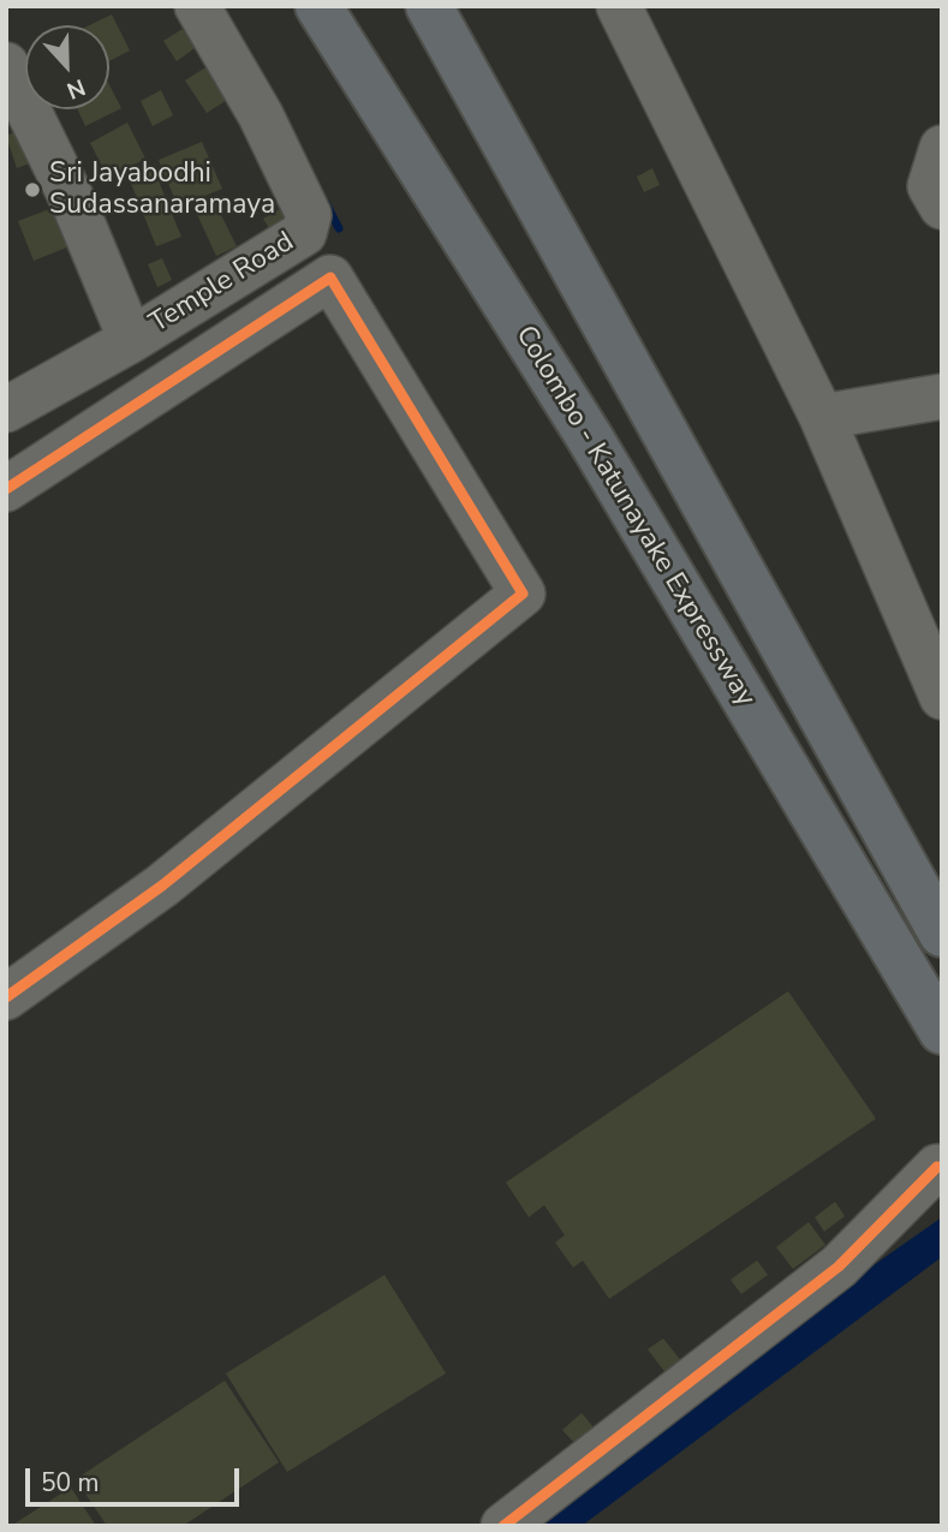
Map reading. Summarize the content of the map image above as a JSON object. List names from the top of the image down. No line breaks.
{"streets":{"highway":["Colombo - Katunayake Expressway"],"street":["Temple Road"]},"places":["Sri Jayabodhi Sudassanaramaya"],"scale_bar":"50 m","north":"bottom"}
